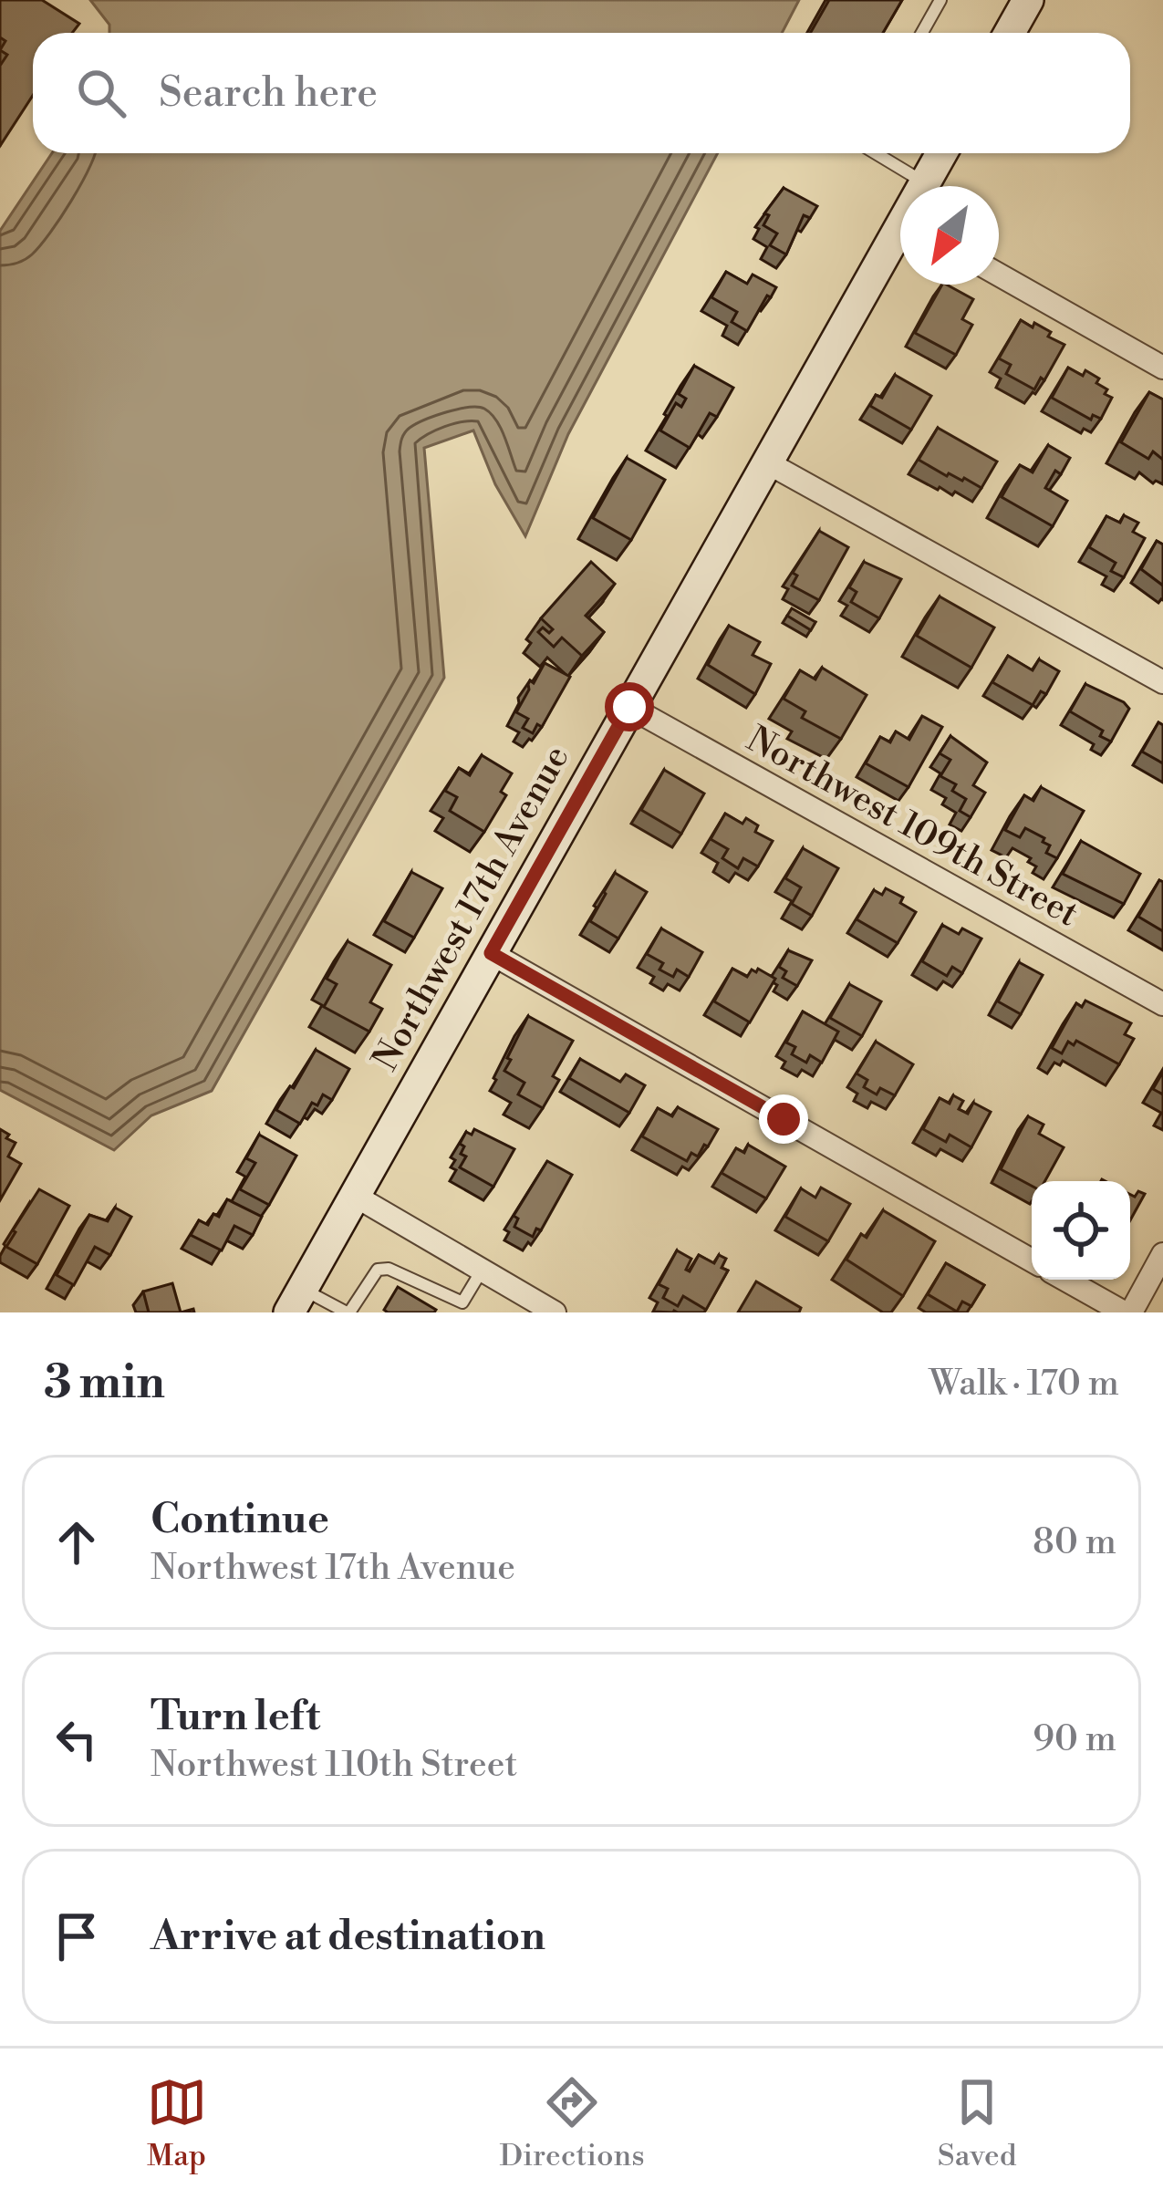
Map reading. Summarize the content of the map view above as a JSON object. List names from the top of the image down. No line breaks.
{"streets":{"main road":["Northwest 17th Avenue"],"street":["Northwest 109th Street"]},"crossings":[["Northwest 109th Street","Northwest 17th Avenue"]],"north":"bottom left","page":{"search":"Search here","heading":["3 min","Walk · 170 m"],"list":[["Continue","Northwest 17th Avenue","80 m"],["Turn left","Northwest 110th Street","90 m"],"Arrive at destination"],"nav":["Map","Directions","Saved"]}}
